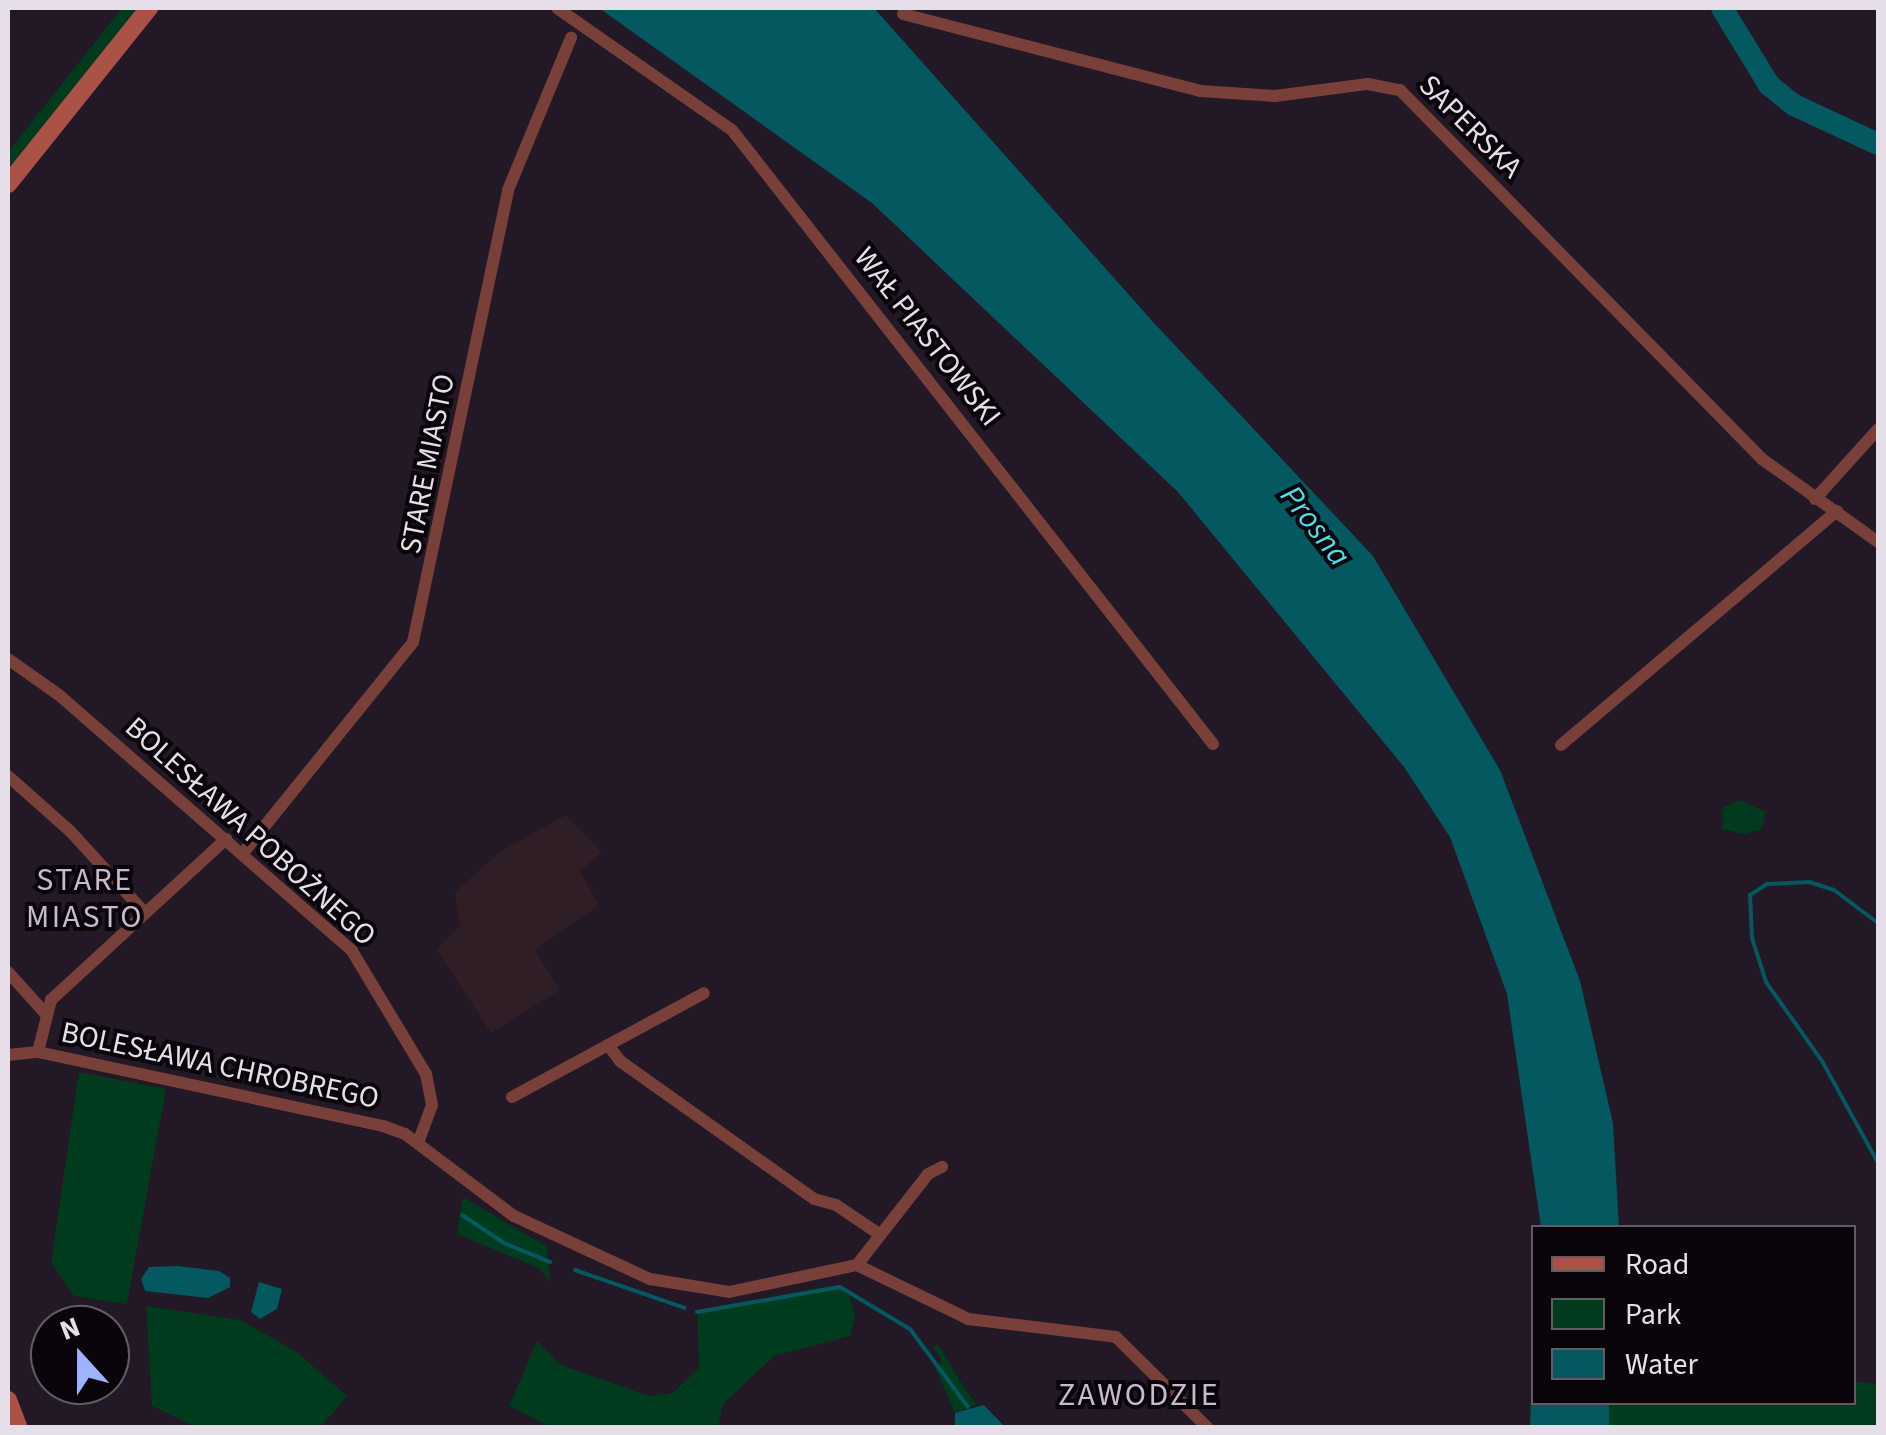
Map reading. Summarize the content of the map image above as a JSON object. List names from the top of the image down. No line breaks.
{"streets":{"street":["SAPERSKA","WAŁ PIASTOWSKI","STARE MIASTO","BOLESŁAWA POBOŻNEGO","BOLESŁAWA CHROBREGO"]},"crossings":[["STARE MIASTO","BOLESŁAWA POBOŻNEGO"],["BOLESŁAWA POBOŻNEGO","BOLESŁAWA CHROBREGO"]],"districts":["STARE MIASTO","ZAWODZIE"],"water":["Prosna"],"legend":["Road","Park","Water"],"north":"top"}
